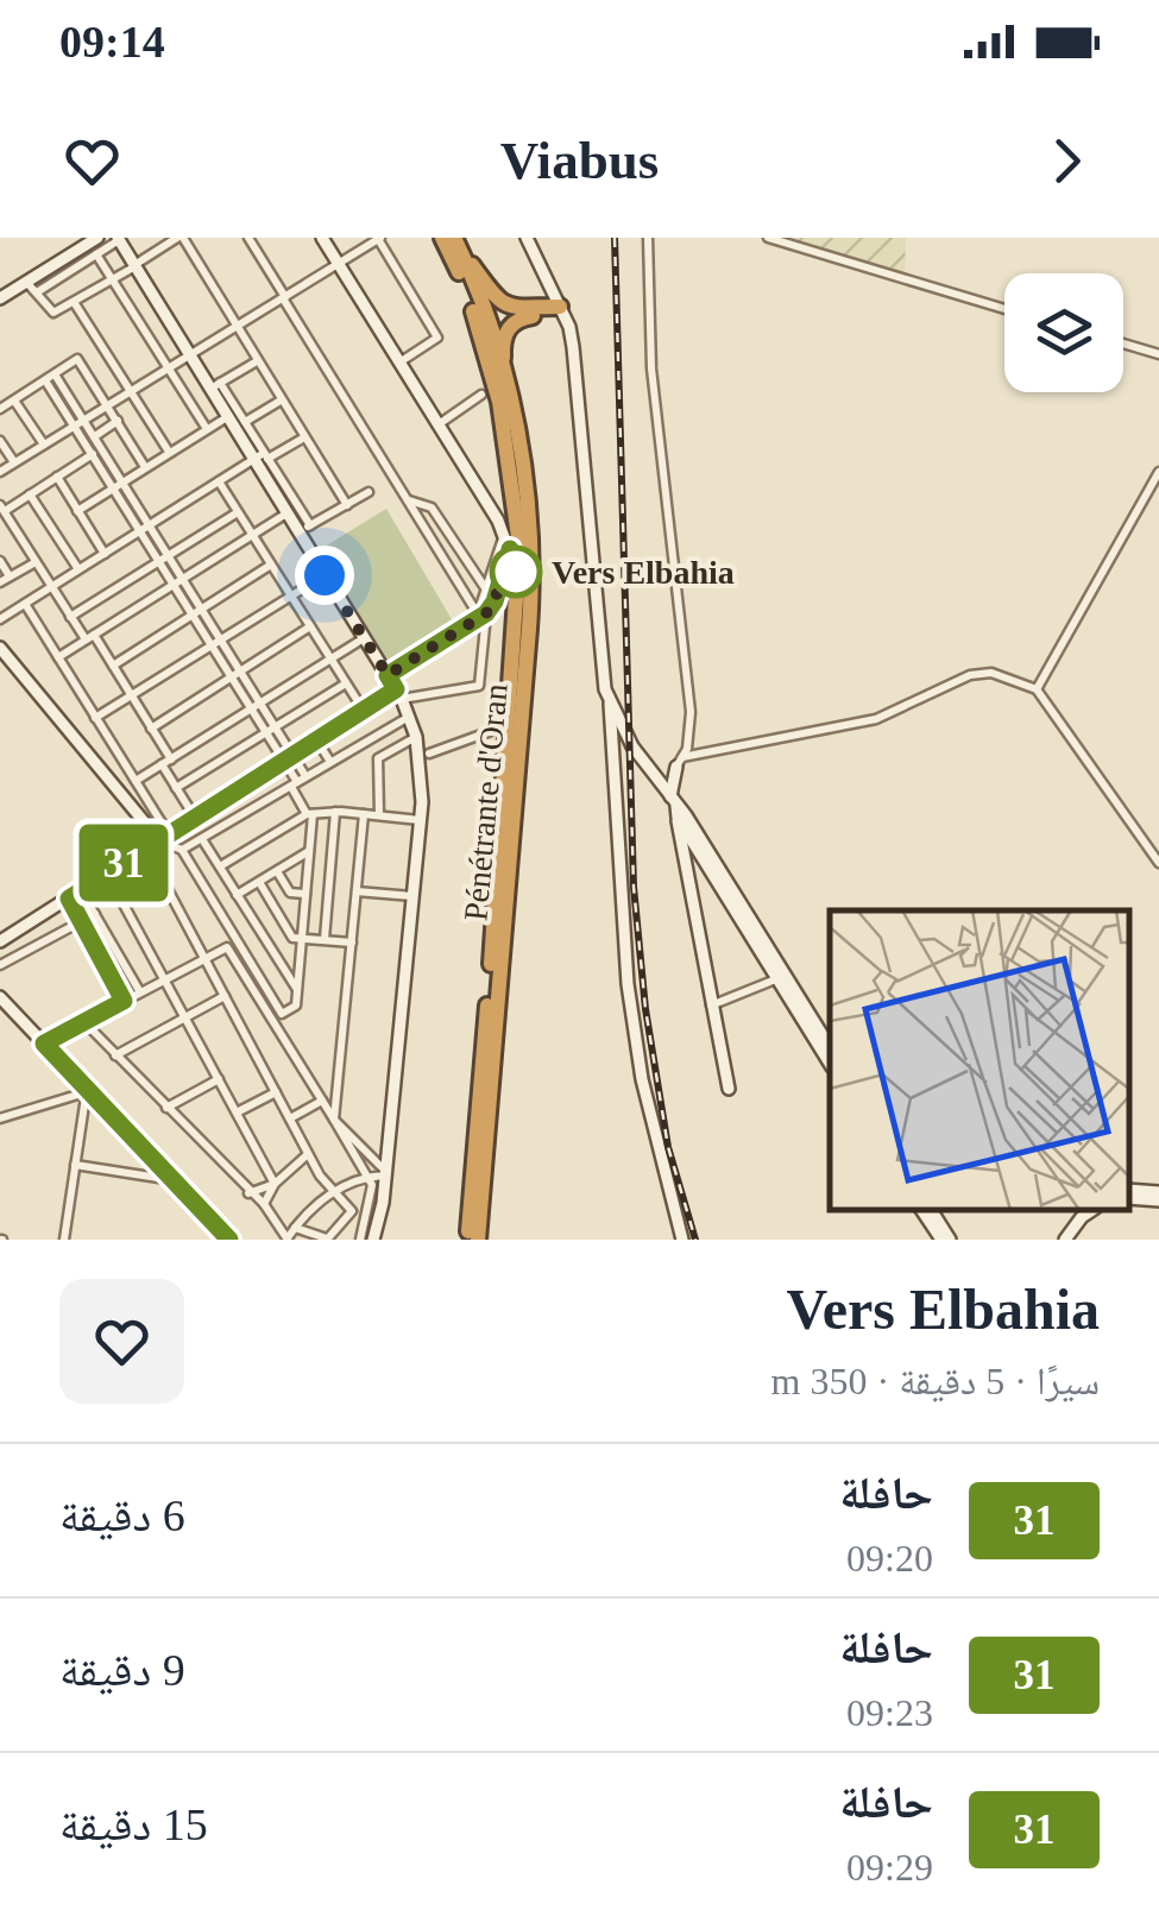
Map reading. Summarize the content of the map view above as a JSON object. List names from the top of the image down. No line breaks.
{"streets":{"highway":["Pénétrante d'Oran"]},"places":["Vers Elbahia"],"lines":["bus line 31"],"page":{"status":"09:14","header":"Viabus","on_map":"31","heading":["Vers Elbahia","سيرًا · 5 دقيقة · 350 m"],"list":[{"mark":"31","name":"حافلة","note":"09:20","value":"6 دقيقة"},{"mark":"31","name":"حافلة","note":"09:23","value":"9 دقيقة"},{"mark":"31","name":"حافلة","note":"09:29","value":"15 دقيقة"}]}}
